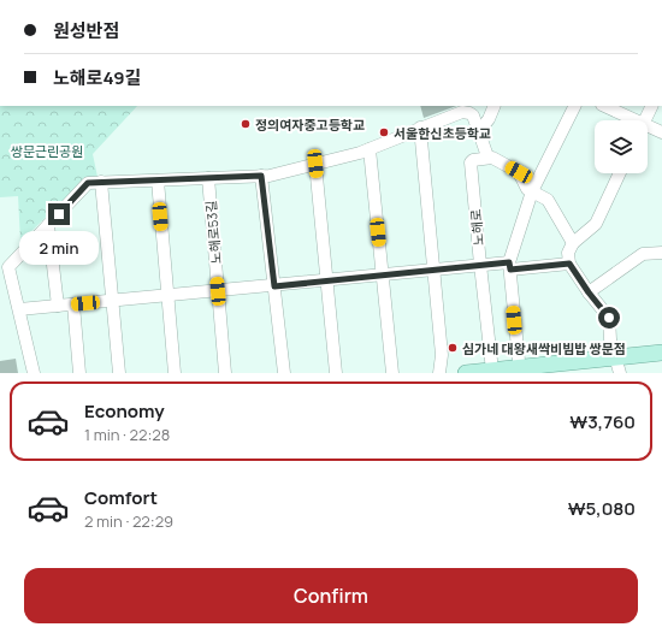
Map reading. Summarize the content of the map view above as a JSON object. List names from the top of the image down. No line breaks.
{"streets":{"street":["노해로","노해로53길"]},"parks":["쌍문근린공원"],"places":["정의여자중고등학교","서울한신초등학교","심가네 대왕새싹비빔밥 쌍문점"],"page":{"banner":["원성반점","노해로49길"],"bubble":"2 min","list":[{"name":"Economy","note":"1 min · 22:28","value":"₩3,760"},{"name":"Comfort","note":"2 min · 22:29","value":"₩5,080"}],"buttons":"Confirm"}}
